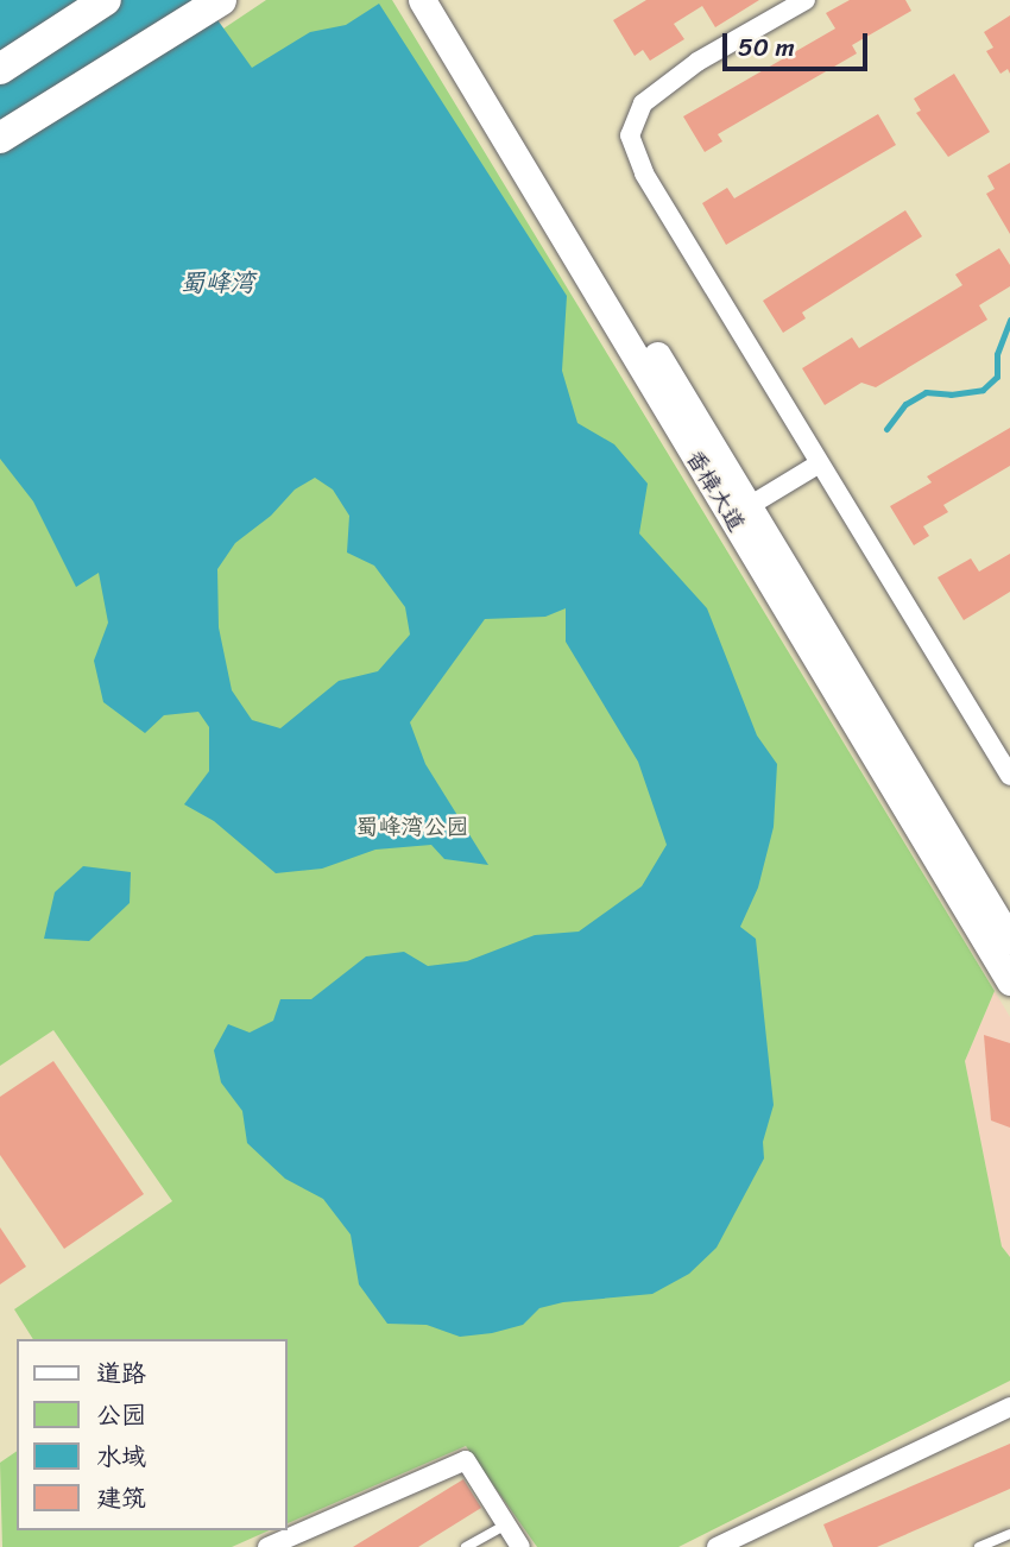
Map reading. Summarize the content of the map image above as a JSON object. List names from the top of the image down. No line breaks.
{"streets":{"street":["香樟大道"]},"water":["蜀峰湾"],"parks":["蜀峰湾公园"],"legend":["道路","公园","水域","建筑"],"scale_bar":"50 m"}
